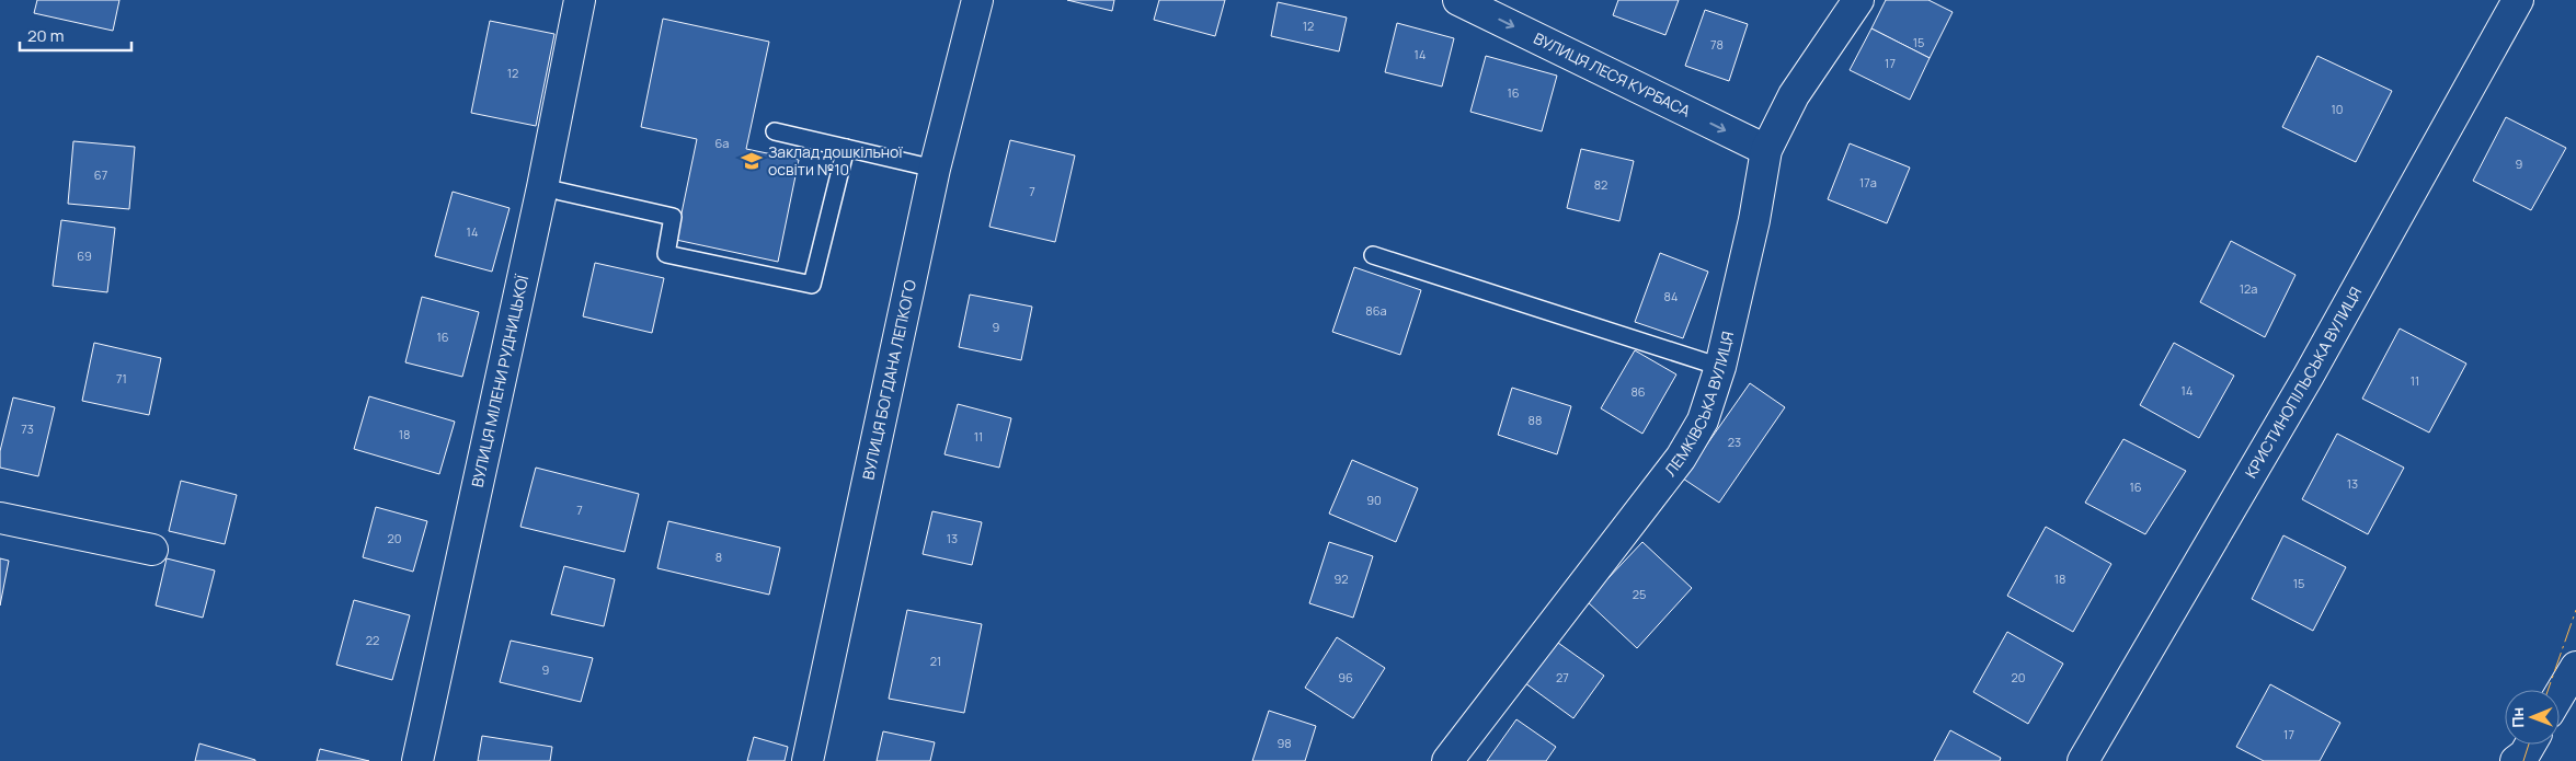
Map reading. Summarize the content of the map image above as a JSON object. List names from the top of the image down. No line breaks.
{"streets":{"street":["ВУЛИЦЯ ЛЕСЯ КУРБАСА","ВУЛИЦЯ БОГДАНА ЛЕПКОГО","ВУЛИЦЯ МІЛЕНИ РУДНИЦЬКОЇ","КРИСТИНОПІЛЬСЬКА ВУЛИЦЯ","ЛЕМКІВСЬКА ВУЛИЦЯ"]},"crossings":[["ВУЛИЦЯ ЛЕСЯ КУРБАСА","ЛЕМКІВСЬКА ВУЛИЦЯ"]],"one_way":["ВУЛИЦЯ ЛЕСЯ КУРБАСА"],"places":{"school or university":["Заклад дошкільної освіти №10"]},"house_numbers":["12","15","78","14","17","12","16","10","6а","9","67","17а","82","7","14","69","12а","84","86а","9","16","71","11","14","86","88","73","18","11","23","13","16","90","7","20","13","8","92","18","15","25","22","21","9","96","27","20","17","98"],"scale_bar":"20 m","north":"left"}
